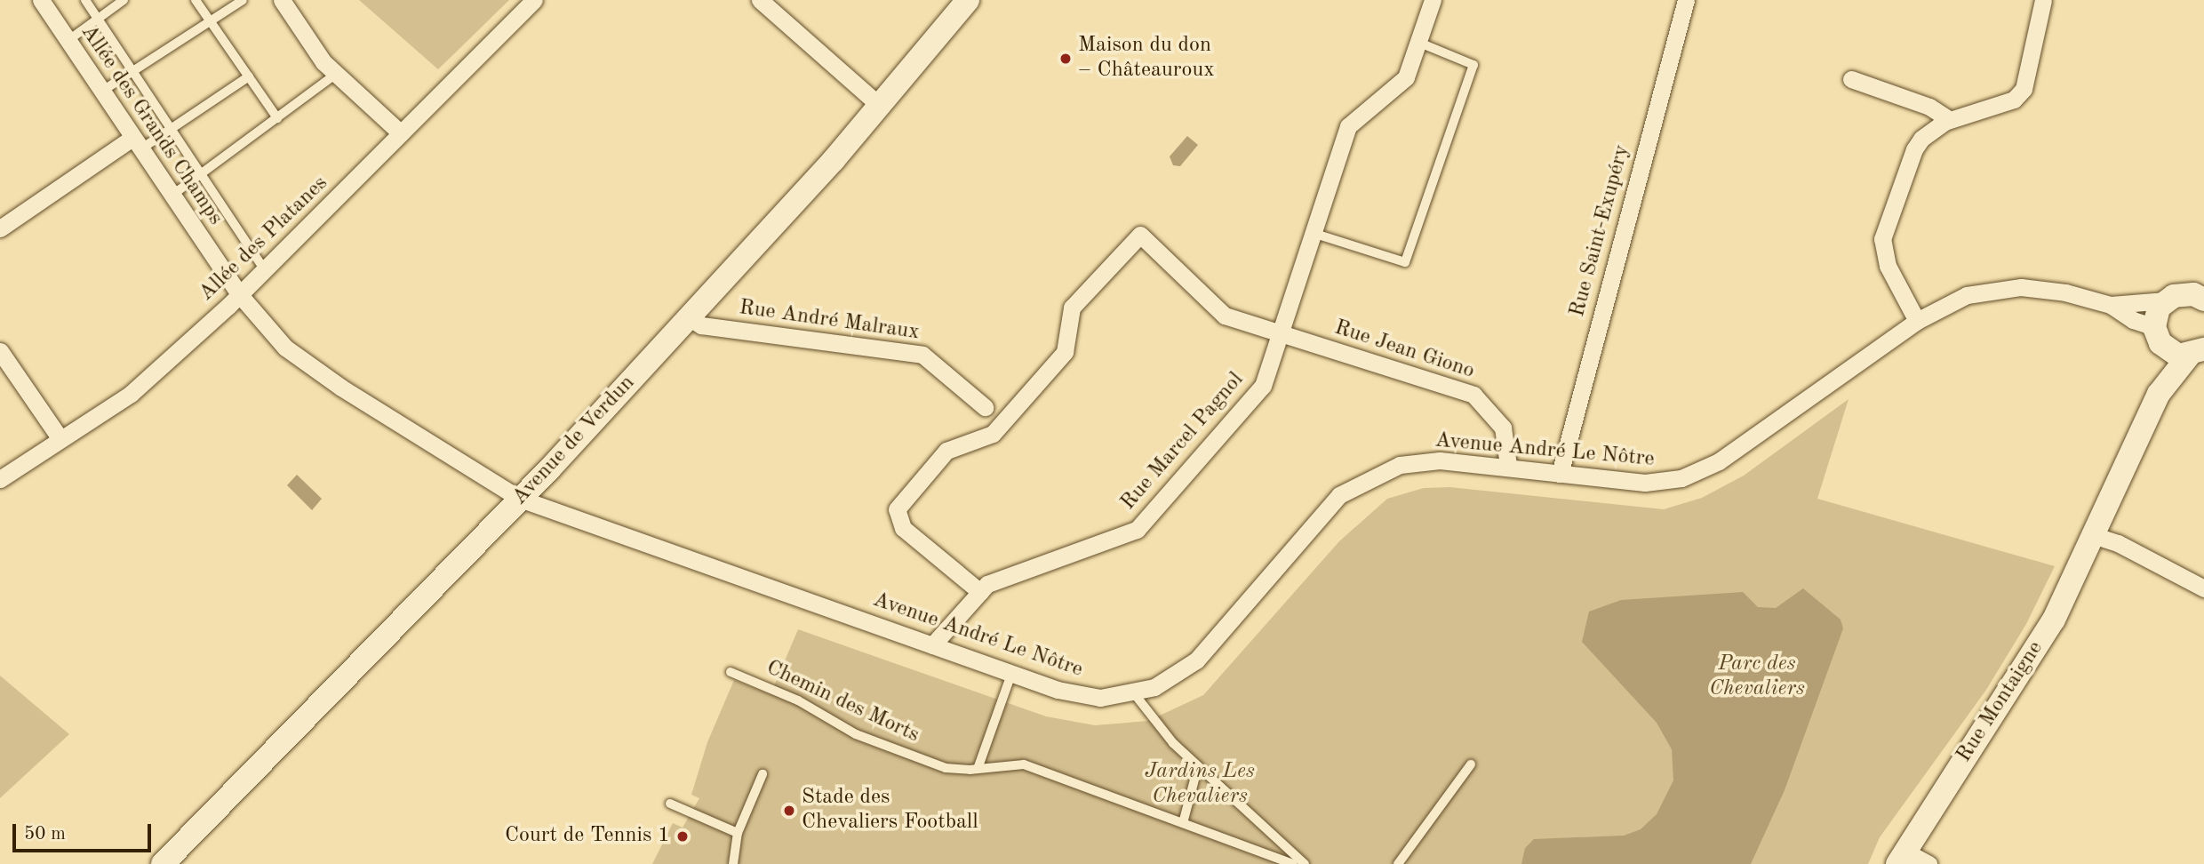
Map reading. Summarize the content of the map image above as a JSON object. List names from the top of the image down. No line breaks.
{"streets":{"main road":["Avenue de Verdun","Rue Montaigne"],"street":["Allée des Grands Champs","Rue Saint-Exupéry","Allée des Platanes","Rue André Malraux","Rue Jean Giono","Rue Marcel Pagnol","Avenue André Le Nôtre"],"lane":["Chemin des Morts"]},"crossings":[["Allée des Grands Champs","Allée des Platanes"],["Allée des Grands Champs","Avenue de Verdun"],["Allée des Grands Champs","Avenue André Le Nôtre"],["Rue Saint-Exupéry","Avenue André Le Nôtre"],["Rue André Malraux","Avenue de Verdun"],["Rue Jean Giono","Rue Marcel Pagnol"],["Rue Jean Giono","Avenue André Le Nôtre"],["Avenue de Verdun","Avenue André Le Nôtre"],["Rue Marcel Pagnol","Avenue André Le Nôtre"],["Avenue André Le Nôtre","Rue Montaigne"]],"parks":["Parc des Chevaliers","Jardins Les Chevaliers"],"places":["Maison du don – Châteauroux","Stade des Chevaliers Football","Court de Tennis 1"],"scale_bar":"50 m"}
